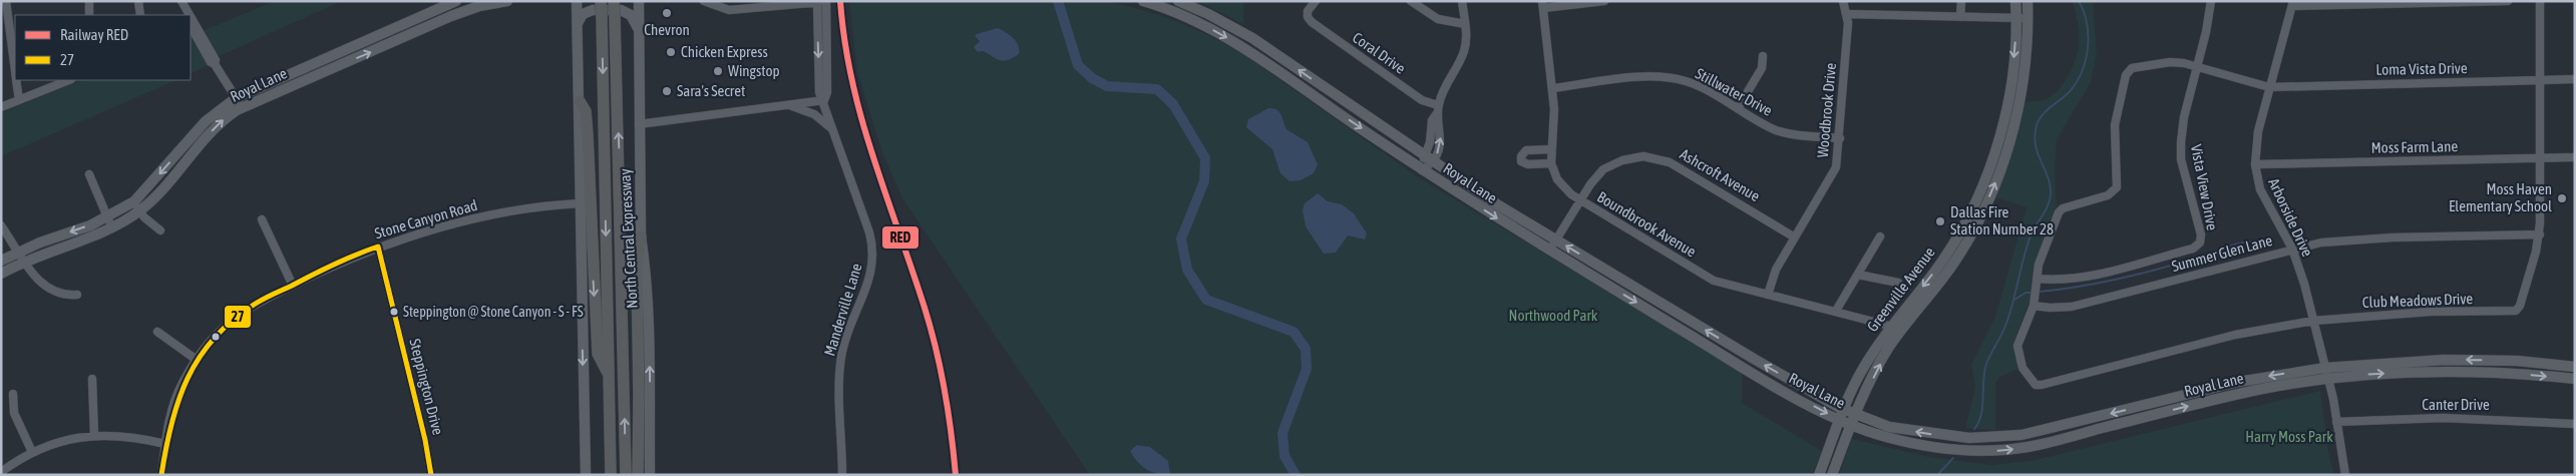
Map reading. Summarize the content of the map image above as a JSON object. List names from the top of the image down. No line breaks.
{"streets":{"highway":["North Central Expressway"],"main road":["Royal Lane","Greenville Avenue"],"street":["Coral Drive","Loma Vista Drive","Stillwater Drive","Woodbrook Drive","Moss Farm Lane","Ashcroft Avenue","Vista View Drive","Arborside Drive","Stone Canyon Road","Boundbrook Avenue","Summer Glen Lane","Club Meadows Drive","Manderville Lane","Steppington Drive","Canter Drive"]},"crossings":[["Loma Vista Drive","Vista View Drive"],["Loma Vista Drive","Arborside Drive"],["Loma Vista Drive","Club Meadows Drive"],["Royal Lane","Ashcroft Avenue"],["Royal Lane","Arborside Drive"],["Royal Lane","Greenville Avenue"],["Stillwater Drive","Woodbrook Drive"],["Stillwater Drive","Boundbrook Avenue"],["Woodbrook Drive","Ashcroft Avenue"],["Woodbrook Drive","Boundbrook Avenue"],["Moss Farm Lane","Arborside Drive"],["Moss Farm Lane","Club Meadows Drive"],["Ashcroft Avenue","Boundbrook Avenue"],["Arborside Drive","Summer Glen Lane"],["Arborside Drive","Club Meadows Drive"],["Arborside Drive","Canter Drive"],["Stone Canyon Road","Steppington Drive"],["Boundbrook Avenue","Greenville Avenue"],["Summer Glen Lane","Club Meadows Drive"]],"parks":["Northwood Park","Harry Moss Park"],"places":["Chevron","Chicken Express","Wingstop","Sara's Secret","Moss Haven Elementary School","Dallas Fire Station Number 28","Steppington @ Stone Canyon - S - FS"],"lines":["rail line RED","transit line 27"],"legend":["Railway RED","27"]}
